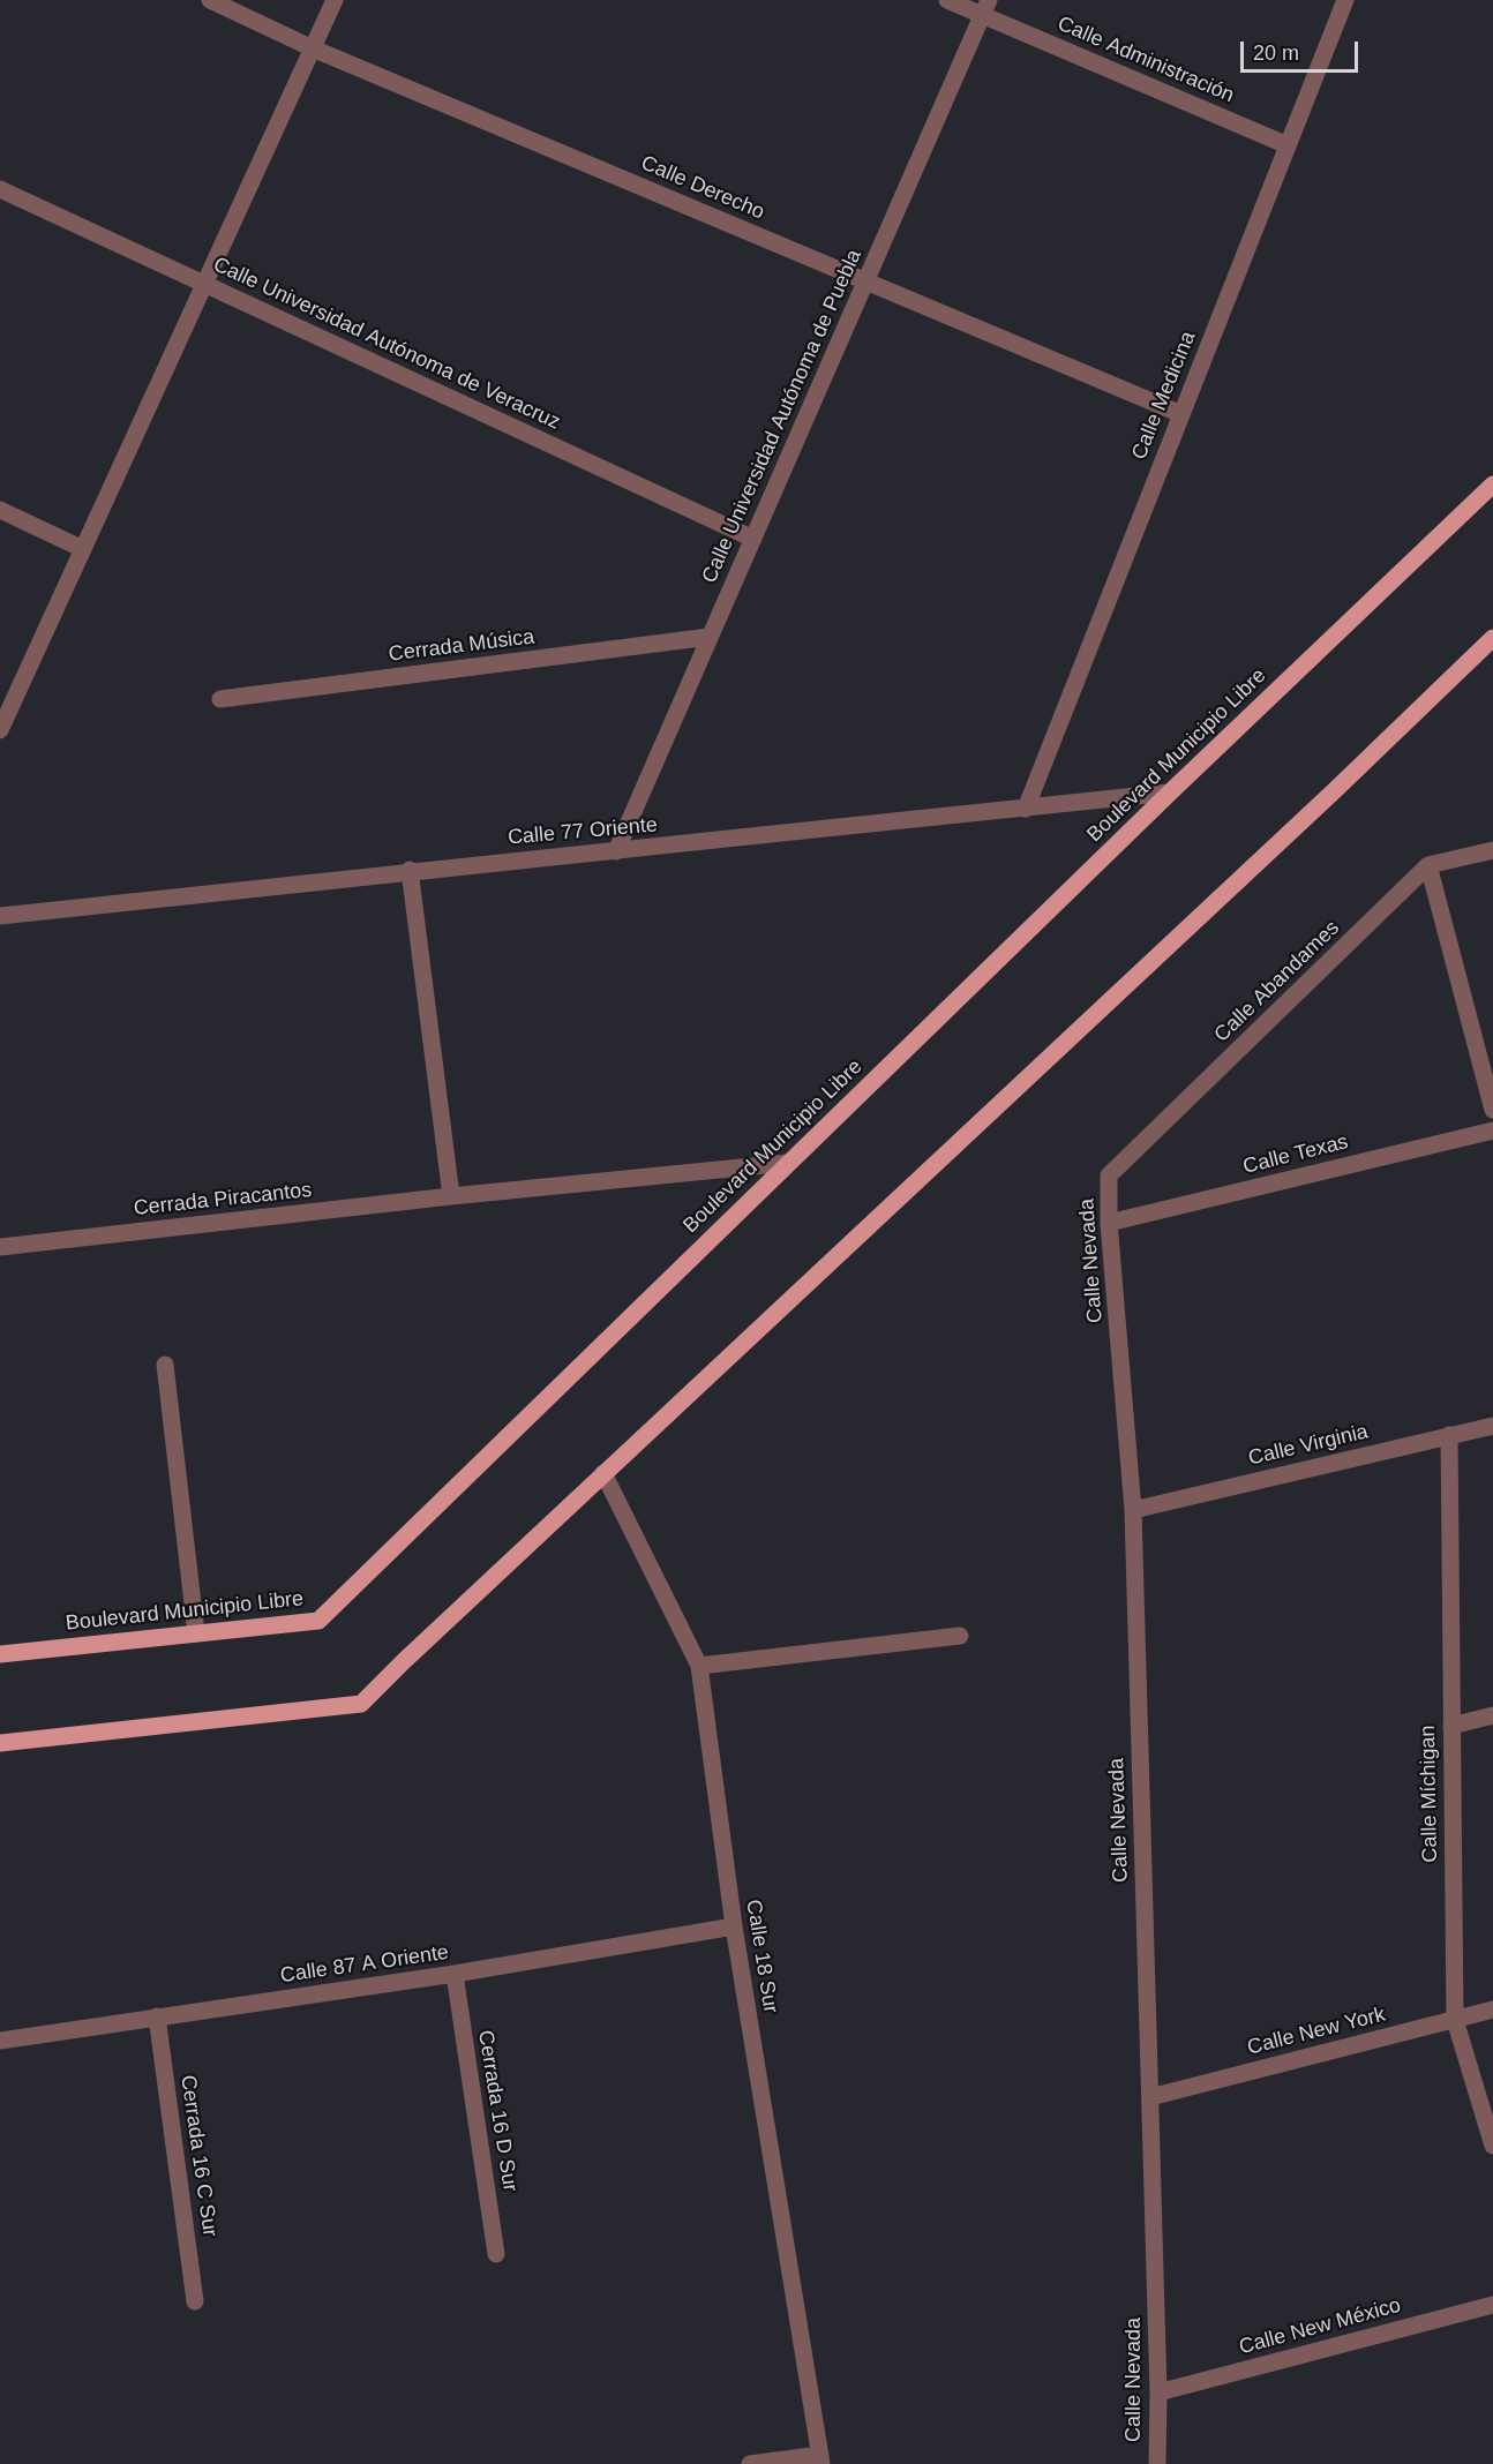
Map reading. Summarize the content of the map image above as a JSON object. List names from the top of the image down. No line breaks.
{"streets":{"main road":["Boulevard Municipio Libre"],"street":["Calle Administración","Calle Derecho","Calle Universidad Autónoma de Veracruz","Calle Medicina","Calle Universidad Autónoma de Puebla","Cerrada Música","Calle 77 Oriente","Calle Abandames","Calle Texas","Cerrada Piracantos","Calle Nevada","Calle Virginia","Calle Míchigan","Calle 18 Sur","Calle 87 A Oriente","Calle New York","Cerrada 16 D Sur","Cerrada 16 C Sur","Calle New México"]},"crossings":[["Calle Administración","Calle Medicina"],["Calle Administración","Calle Universidad Autónoma de Puebla"],["Calle Derecho","Calle Medicina"],["Calle Derecho","Calle Universidad Autónoma de Puebla"],["Calle Universidad Autónoma de Veracruz","Calle Universidad Autónoma de Puebla"],["Calle Medicina","Calle 77 Oriente"],["Calle Universidad Autónoma de Puebla","Cerrada Música"],["Calle Universidad Autónoma de Puebla","Calle 77 Oriente"],["Boulevard Municipio Libre","Calle 77 Oriente"],["Boulevard Municipio Libre","Cerrada Piracantos"],["Calle Abandames","Calle Nevada"],["Calle Texas","Calle Nevada"],["Calle Nevada","Calle Virginia"],["Calle Nevada","Calle New York"],["Calle Nevada","Calle New México"],["Calle Virginia","Calle Míchigan"],["Calle Míchigan","Calle New York"],["Calle 18 Sur","Calle 87 A Oriente"],["Calle 87 A Oriente","Cerrada 16 D Sur"],["Calle 87 A Oriente","Cerrada 16 C Sur"]],"scale_bar":"20 m"}
